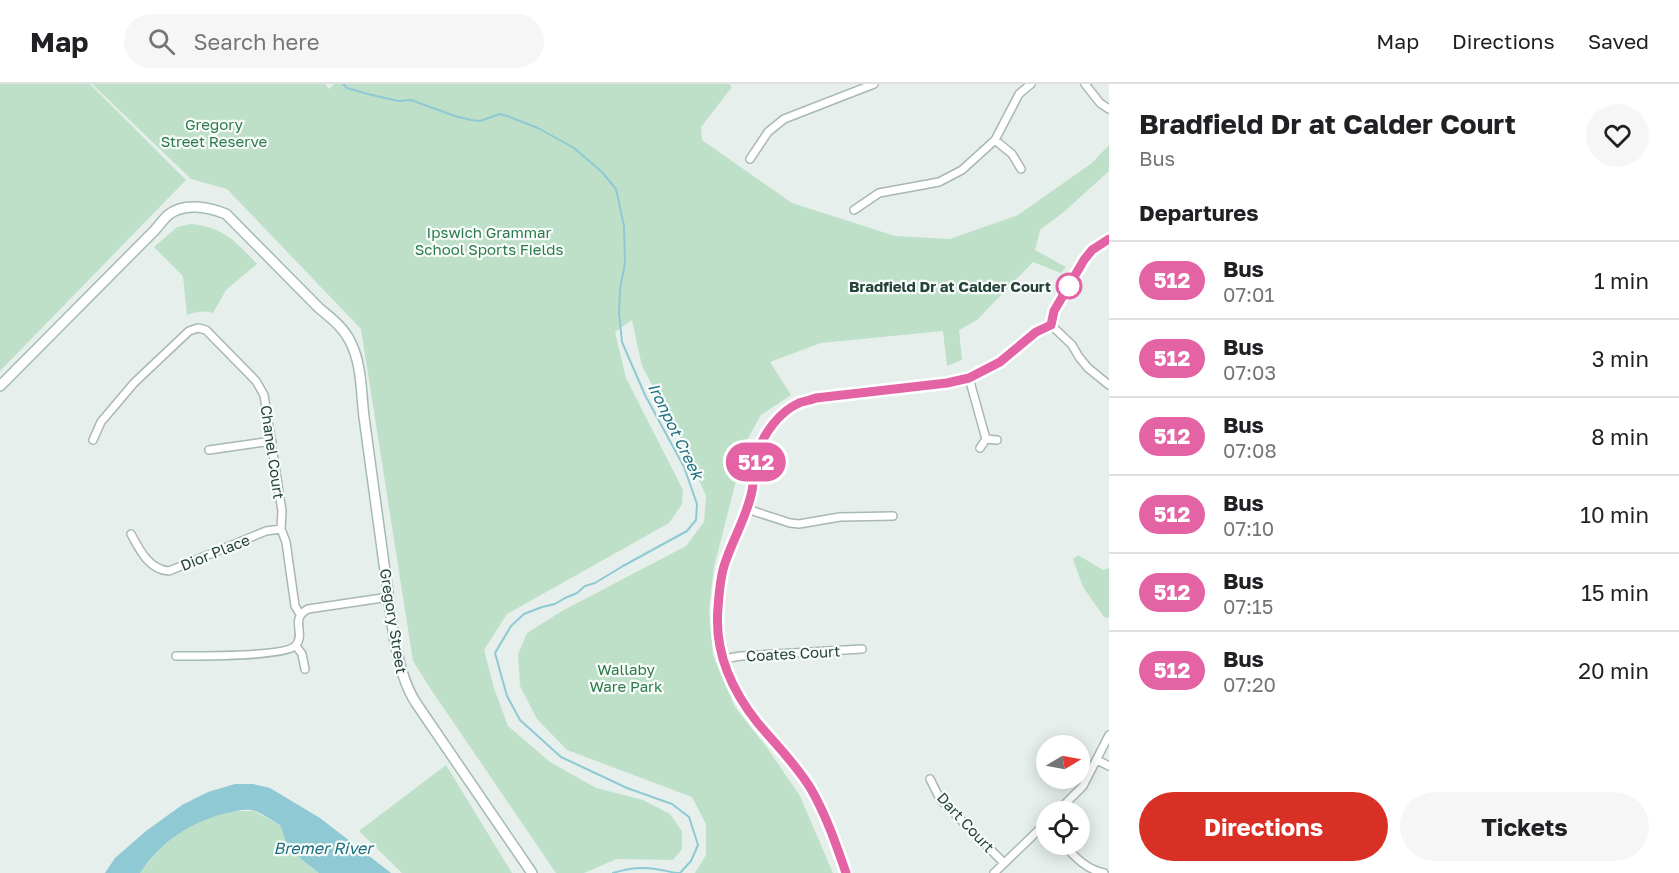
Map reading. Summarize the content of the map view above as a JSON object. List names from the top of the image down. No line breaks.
{"streets":{"main road":["Gregory Street"],"street":["Chanel Court","Dior Place","Coates Court","Dart Court"]},"crossings":[["Chanel Court","Dior Place"]],"water":["Ironpot Creek","Bremer River"],"parks":["Gregory Street Reserve","Ipswich Grammar School Sports Fields","Wallaby Ware Park"],"places":["Bradfield Dr at Calder Court"],"lines":["bus line 512"],"north":"right","page":{"header":"Map","search":"Search here","nav":["Map","Directions","Saved"],"on_map":"512","heading":[["Bradfield Dr at Calder Court","Bus"],"Departures"],"list":[{"mark":"512","name":"Bus","note":"07:01","value":"1 min"},{"mark":"512","name":"Bus","note":"07:03","value":"3 min"},{"mark":"512","name":"Bus","note":"07:08","value":"8 min"},{"mark":"512","name":"Bus","note":"07:10","value":"10 min"},{"mark":"512","name":"Bus","note":"07:15","value":"15 min"},{"mark":"512","name":"Bus","note":"07:20","value":"20 min"}],"buttons":["Directions","Tickets"]}}
